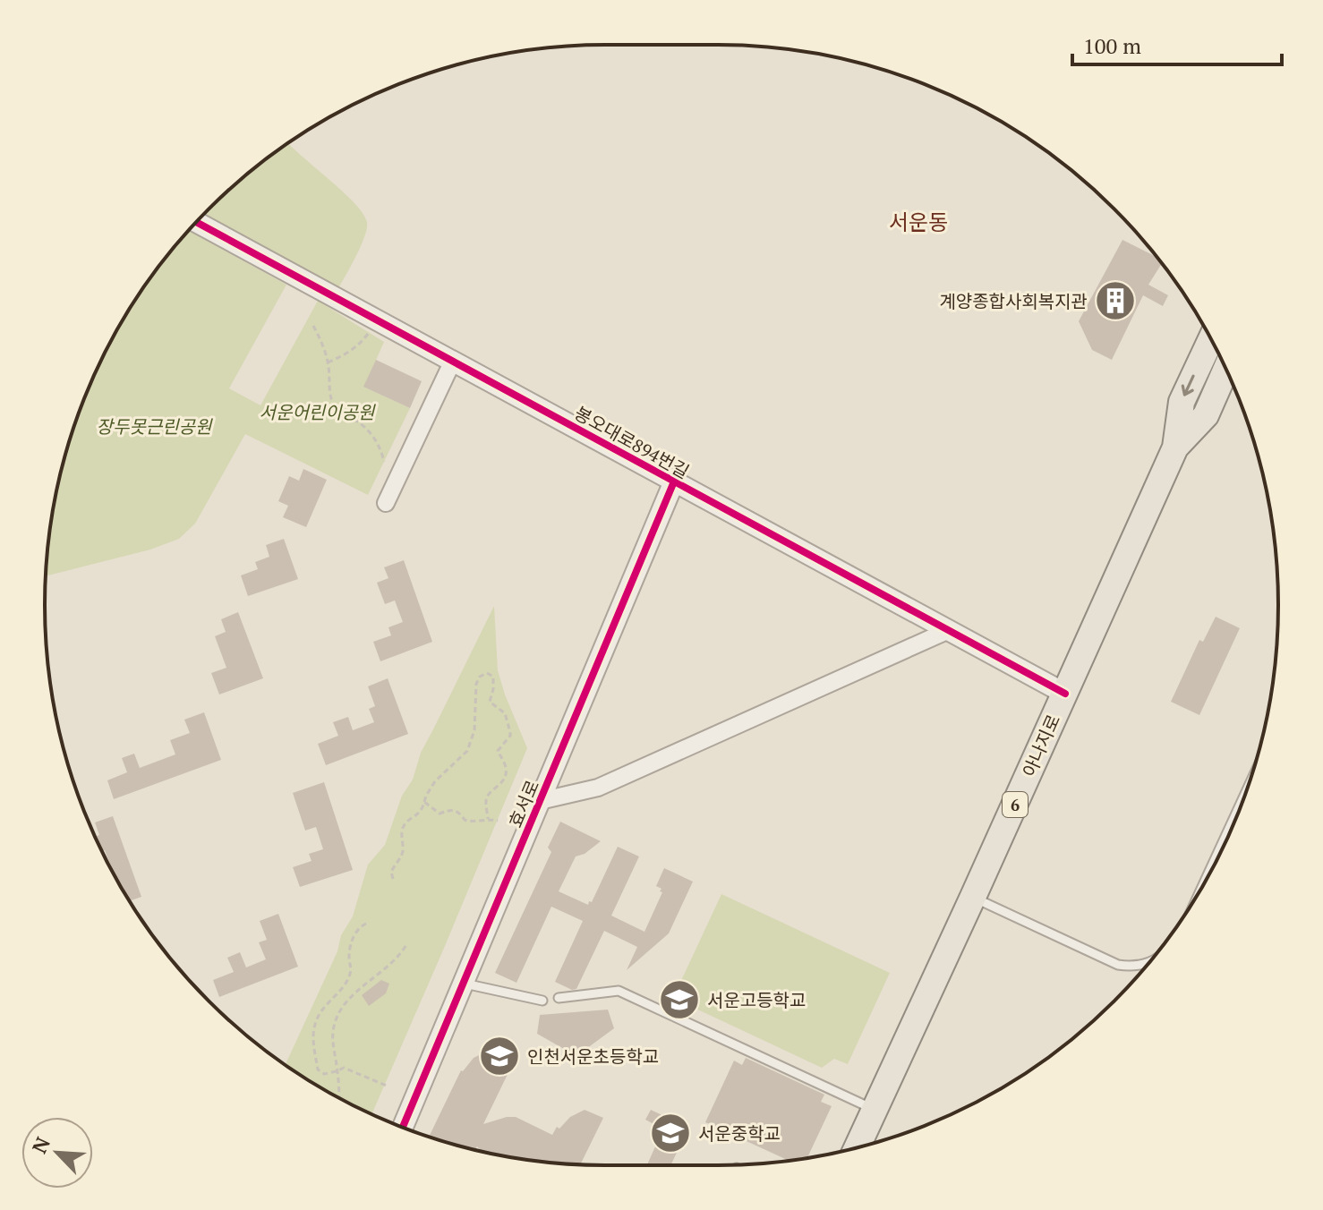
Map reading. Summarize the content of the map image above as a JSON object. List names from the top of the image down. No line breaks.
{"streets":{"main road":["아나지로","6"],"street":["봉오대로894번길","효서로"]},"crossings":[["봉오대로894번길","아나지로"],["봉오대로894번길","효서로"]],"districts":["서운동"],"parks":["서운어린이공원","장두못근린공원"],"places":{"building":["계양종합사회복지관"],"school or university":["서운고등학교","인천서운초등학교","서운중학교"]},"scale_bar":"100 m","north":"top left"}
